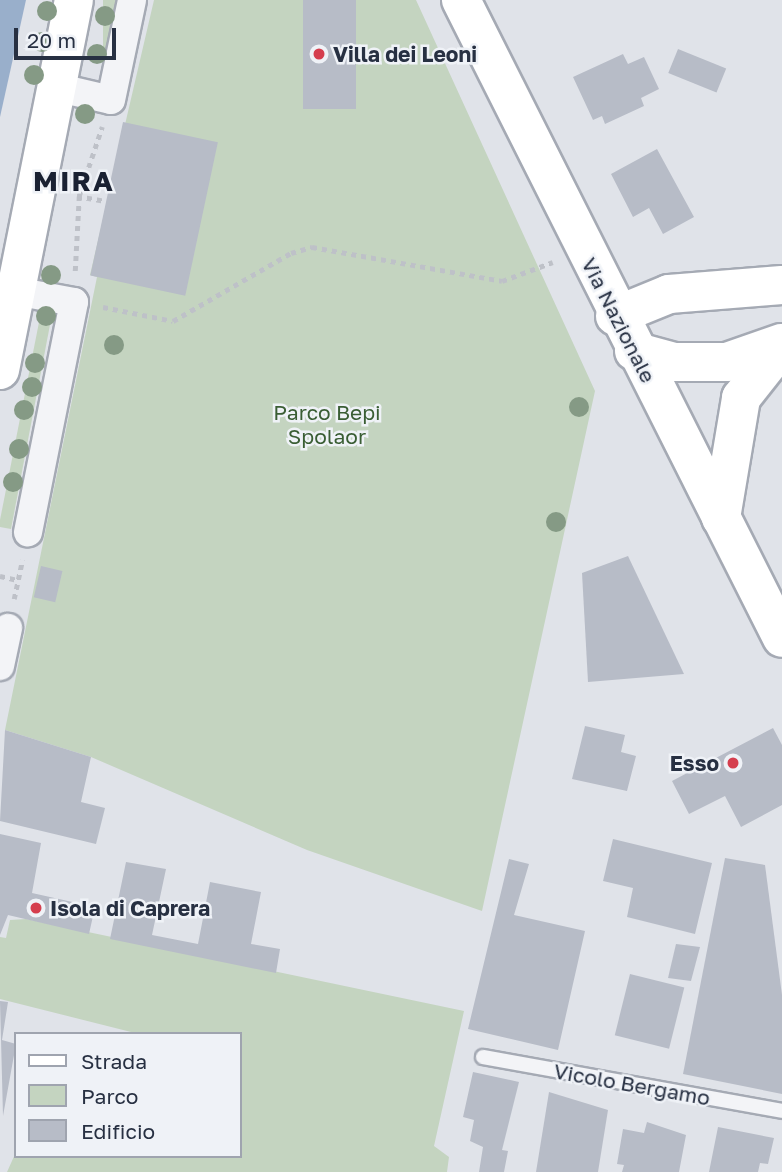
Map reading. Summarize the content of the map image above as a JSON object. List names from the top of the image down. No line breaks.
{"streets":{"street":["Via Nazionale"],"lane":["Vicolo Bergamo"]},"districts":["MIRA"],"parks":["Parco Bepi Spolaor"],"places":["Villa dei Leoni","Esso","Isola di Caprera"],"legend":["Strada","Parco","Edificio"],"scale_bar":"20 m"}
